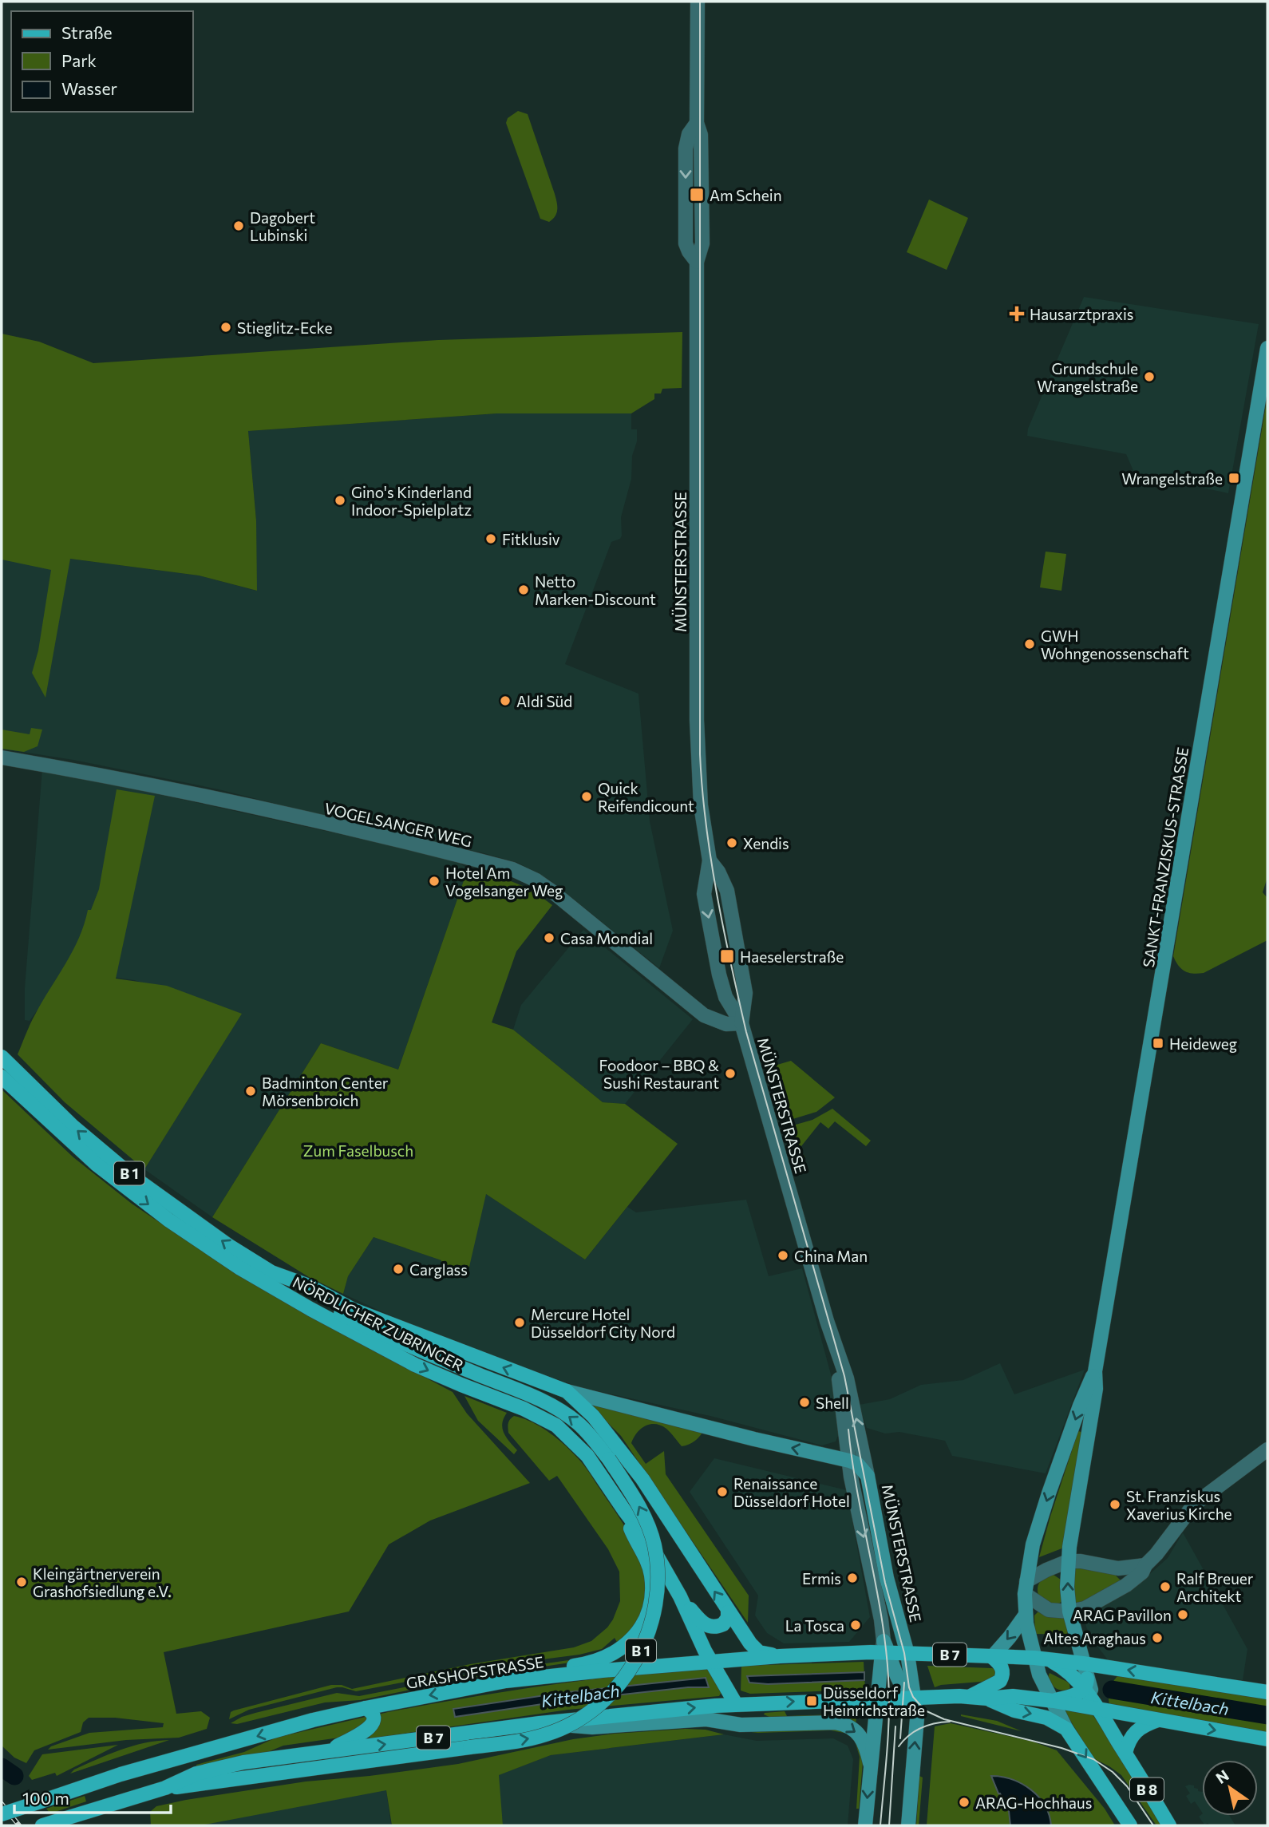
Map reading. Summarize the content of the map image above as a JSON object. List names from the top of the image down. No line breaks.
{"streets":{"main road":["MÜNSTERSTRASSE","SANKT-FRANZISKUS-STRASSE","B 1","NÖRDLICHER ZUBRINGER","B 7","GRASHOFSTRASSE","B 8"],"street":["VOGELSANGER WEG"]},"crossings":[["MÜNSTERSTRASSE","VOGELSANGER WEG"],["MÜNSTERSTRASSE","NÖRDLICHER ZUBRINGER"],["MÜNSTERSTRASSE","B 7"],["MÜNSTERSTRASSE","GRASHOFSTRASSE"],["SANKT-FRANZISKUS-STRASSE","B 7"],["SANKT-FRANZISKUS-STRASSE","B 8"],["B 1","NÖRDLICHER ZUBRINGER"],["B 1","B 7"],["B 1","GRASHOFSTRASSE"],["NÖRDLICHER ZUBRINGER","B 7"],["NÖRDLICHER ZUBRINGER","GRASHOFSTRASSE"],["B 7","GRASHOFSTRASSE"],["B 7","B 8"]],"water":["Kittelbach"],"parks":["Zum Faselbusch"],"places":{"transit":["Am Schein","Wrangelstraße","Haeselerstraße","Heideweg","Düsseldorf Heinrichstraße"],"other":["Dagobert Lubinski","Stieglitz-Ecke","Grundschule Wrangelstraße","Gino's Kinderland Indoor-Spielplatz","Fitklusiv","Netto Marken-Discount","GWH Wohngenossenschaft","Aldi Süd","Quick Reifendicount","Xendis","Hotel Am Vogelsanger Weg","Casa Mondial","Foodoor – BBQ & Sushi Restaurant","Badminton Center Mörsenbroich","China Man","Carglass","Mercure Hotel Düsseldorf City Nord","Shell","Renaissance Düsseldorf Hotel","St. Franziskus Xaverius Kirche","Ermis","Kleingärtnerverein Grashofsiedlung e.V.","Ralf Breuer Architekt","ARAG Pavillon","La Tosca","Altes Araghaus","ARAG-Hochhaus"],"health":["Hausarztpraxis"]},"legend":["Straße","Park","Wasser"],"scale_bar":"100 m","north":"top left"}
